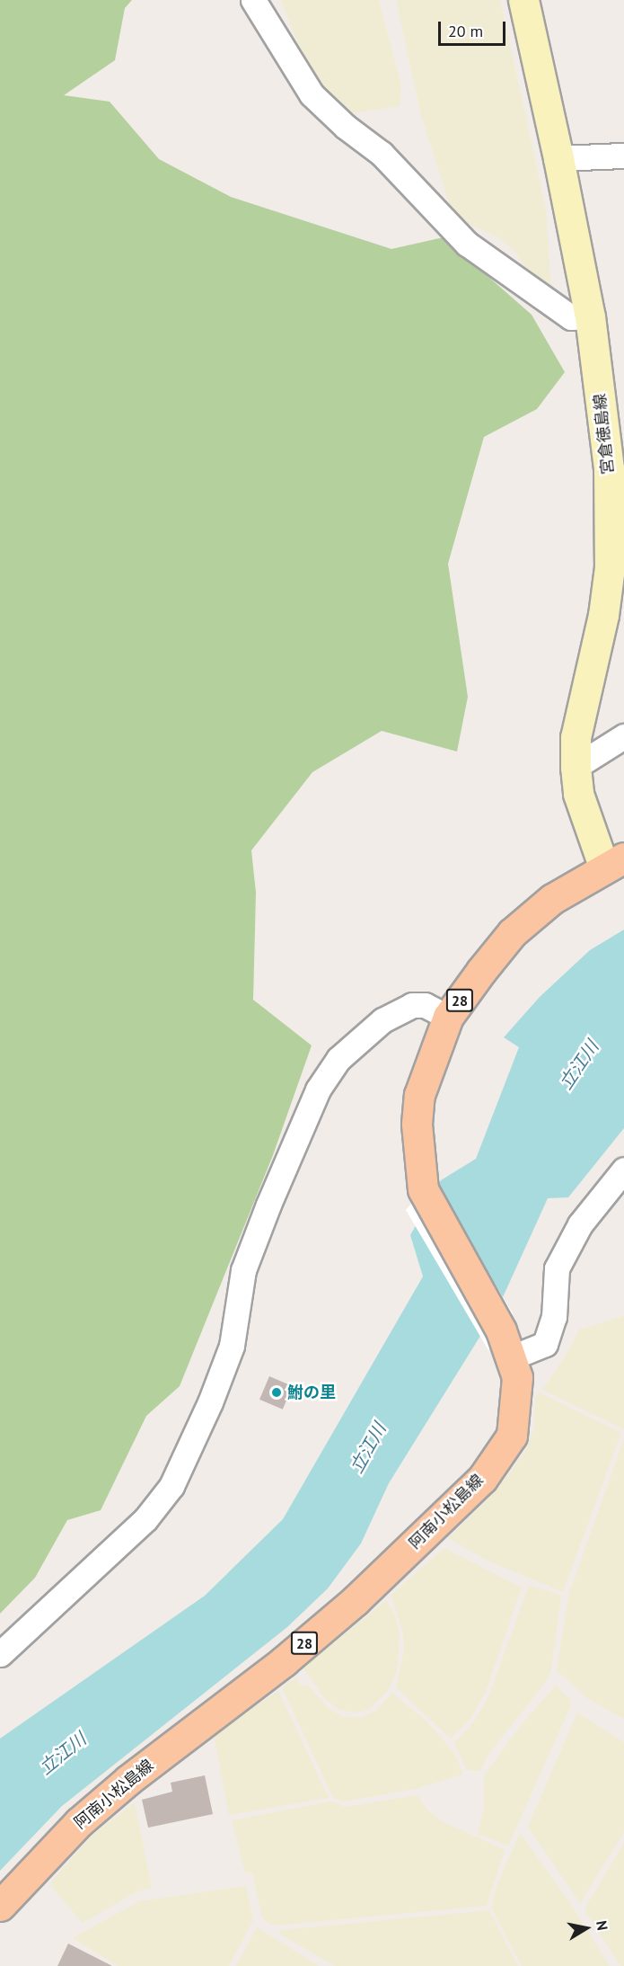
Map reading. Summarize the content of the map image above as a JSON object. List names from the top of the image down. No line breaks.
{"streets":{"main road":["宮倉徳島線","28","阿南小松島線"]},"crossings":[["宮倉徳島線","阿南小松島線"]],"water":["立江川"],"places":["鮒の里"],"scale_bar":"20 m","north":"right"}
